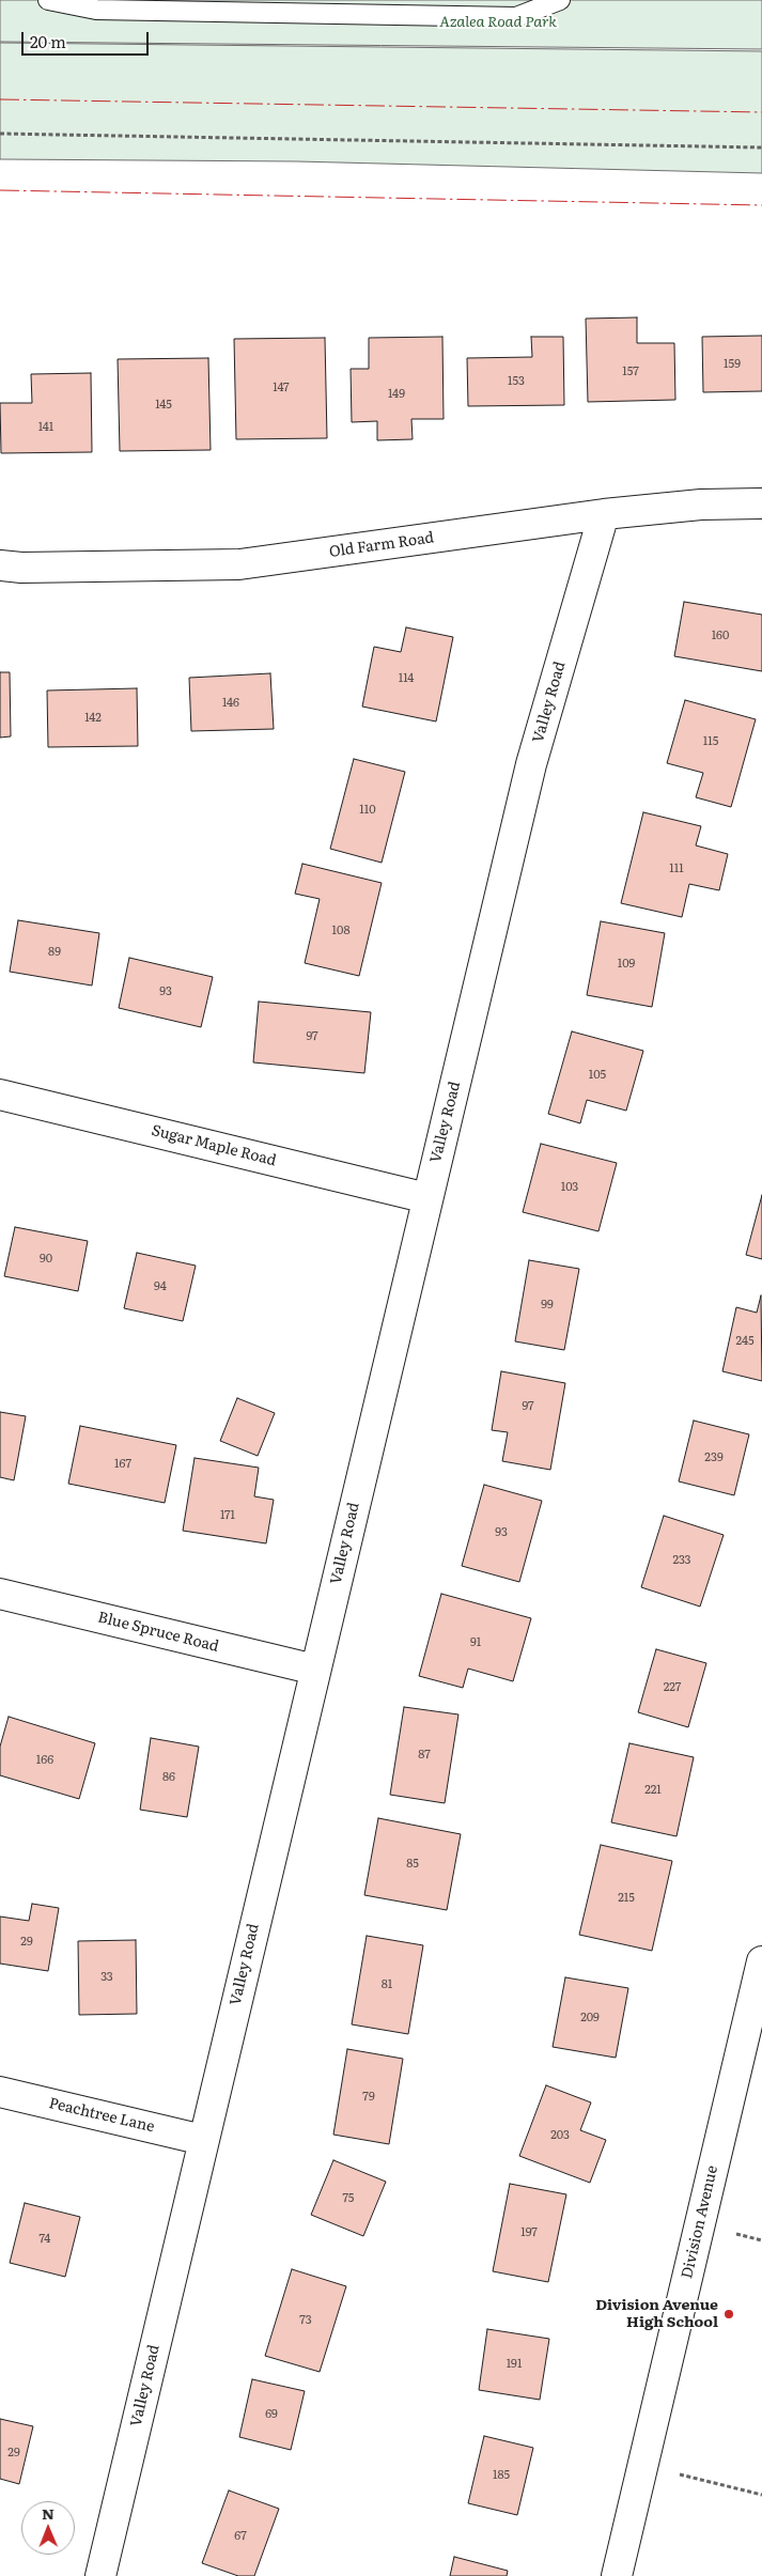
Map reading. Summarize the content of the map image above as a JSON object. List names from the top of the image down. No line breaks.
{"streets":{"street":["Old Farm Road","Valley Road","Sugar Maple Road","Blue Spruce Road","Peachtree Lane","Division Avenue"]},"crossings":[["Old Farm Road","Valley Road"],["Valley Road","Sugar Maple Road"],["Valley Road","Blue Spruce Road"],["Valley Road","Peachtree Lane"]],"parks":["Azalea Road Park"],"places":["Division Avenue High School"],"house_numbers":["159","157","153","147","149","145","141","160","114","146","142","115","110","111","108","89","109","93","97","105","103","90","94","99","245","97","239","167","171","93","233","91","227","87","166","86","221","85","215","29","33","81","209","79","203","75","197","74","73","191","69","29","185","67"],"scale_bar":"20 m","north":"top"}
